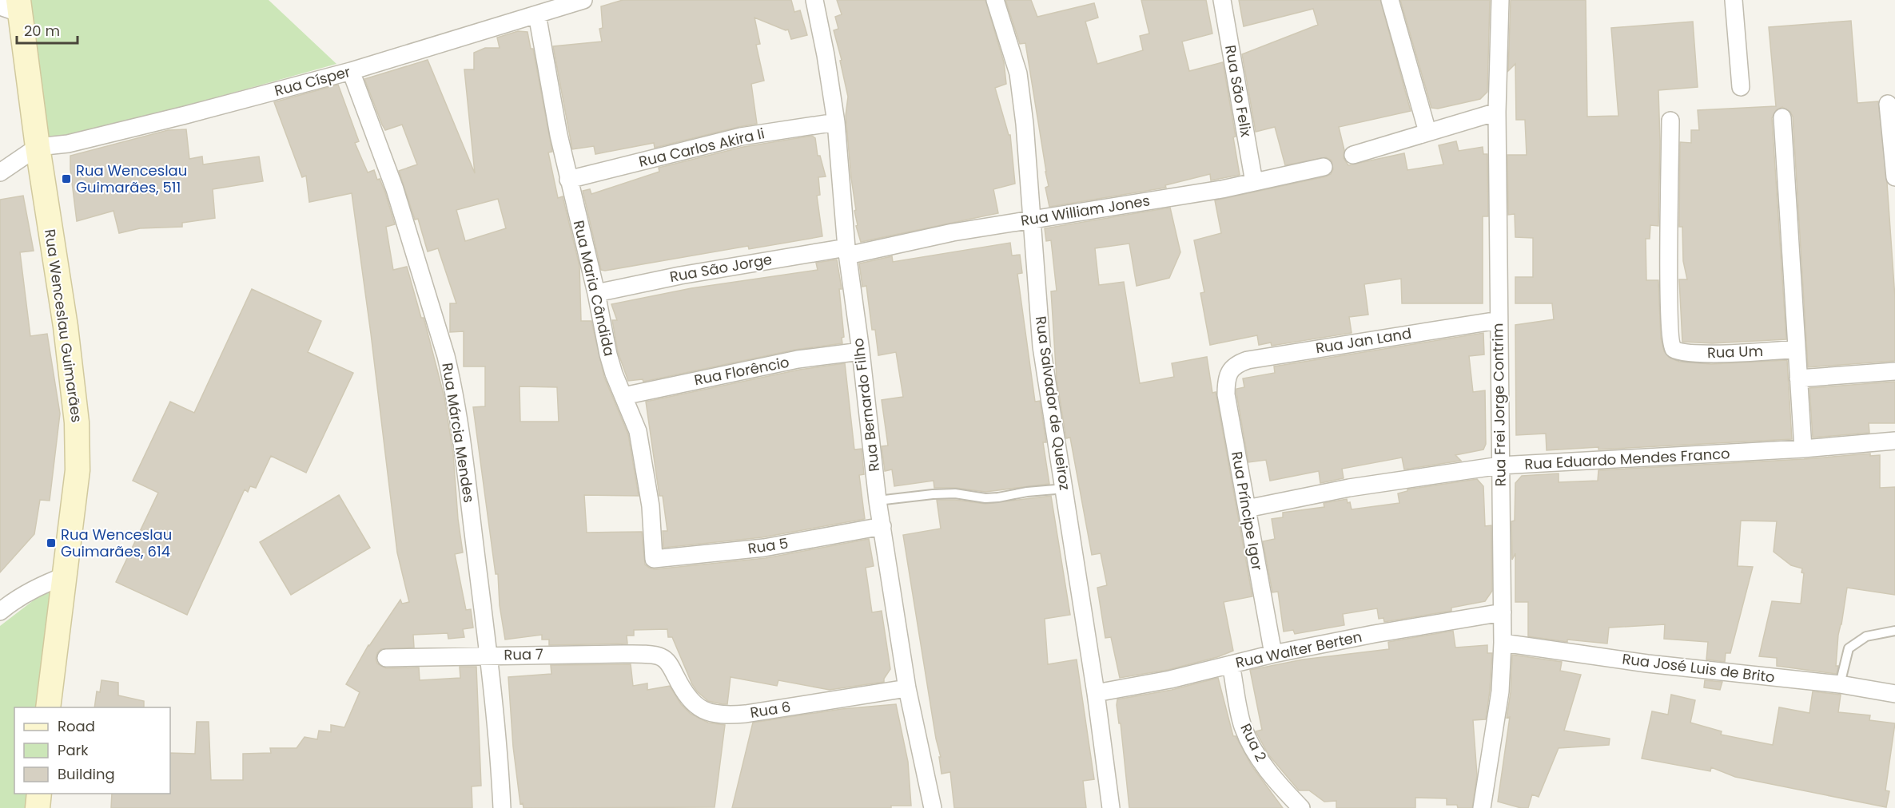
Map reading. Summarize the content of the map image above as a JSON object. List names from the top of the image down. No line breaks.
{"streets":{"street":["Rua Císper","Rua São Felix","Rua Carlos Akira Ii","Rua William Jones","Rua São Jorge","Rua Maria Cândida","Rua Wenceslau Guimarães","Rua Jan Land","Rua Um","Rua Florêncio","Rua Salvador de Queiroz","Rua Bernardo Filho","Rua Frei Jorge Contrim","Rua Márcia Mendes","Rua Eduardo Mendes Franco","Rua Príncipe Igor","Rua 5","Rua Walter Berten","Rua 7","Rua José Luis de Brito","Rua 6","Rua 2"]},"crossings":[["Rua Císper","Rua Maria Cândida"],["Rua Císper","Rua Wenceslau Guimarães"],["Rua Císper","Rua Márcia Mendes"],["Rua São Felix","Rua William Jones"],["Rua Carlos Akira Ii","Rua Maria Cândida"],["Rua Carlos Akira Ii","Rua Bernardo Filho"],["Rua William Jones","Rua São Jorge"],["Rua William Jones","Rua Salvador de Queiroz"],["Rua William Jones","Rua Bernardo Filho"],["Rua São Jorge","Rua Maria Cândida"],["Rua São Jorge","Rua Bernardo Filho"],["Rua Maria Cândida","Rua Florêncio"],["Rua Maria Cândida","Rua 5"],["Rua Jan Land","Rua Frei Jorge Contrim"],["Rua Jan Land","Rua Príncipe Igor"],["Rua Florêncio","Rua Bernardo Filho"],["Rua Salvador de Queiroz","Rua Walter Berten"],["Rua Bernardo Filho","Rua 5"],["Rua Bernardo Filho","Rua 6"],["Rua Frei Jorge Contrim","Rua Eduardo Mendes Franco"],["Rua Frei Jorge Contrim","Rua Walter Berten"],["Rua Frei Jorge Contrim","Rua José Luis de Brito"],["Rua Márcia Mendes","Rua 7"],["Rua Eduardo Mendes Franco","Rua Príncipe Igor"],["Rua Príncipe Igor","Rua Walter Berten"],["Rua Walter Berten","Rua 2"],["Rua 7","Rua 6"]],"places":{"transit":["Rua Wenceslau Guimarães, 511","Rua Wenceslau Guimarães, 614"]},"legend":["Road","Park","Building"],"scale_bar":"20 m"}
